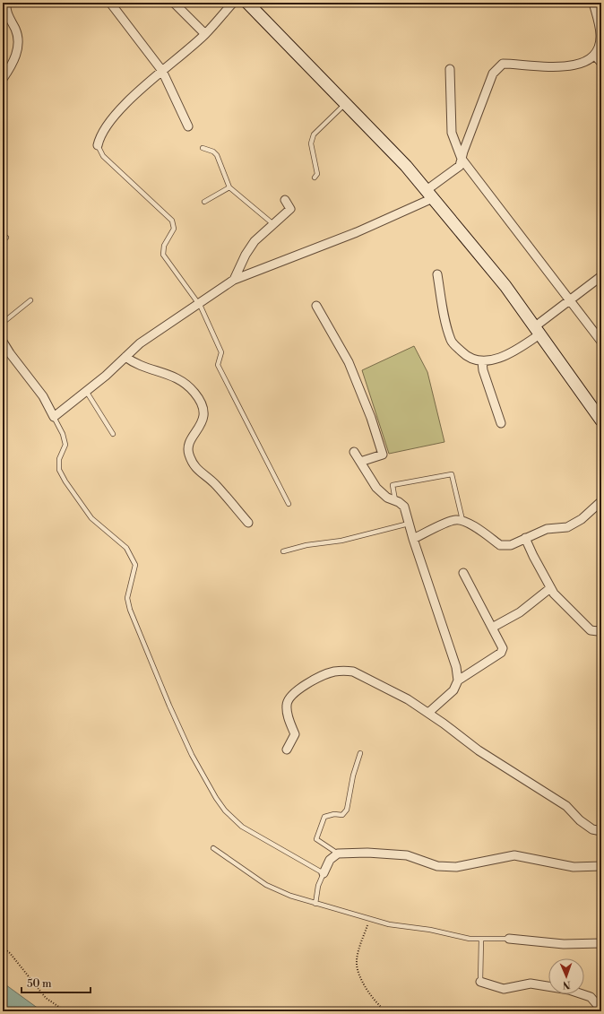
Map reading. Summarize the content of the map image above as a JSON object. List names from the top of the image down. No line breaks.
{"scale_bar":"50 m","north":"bottom"}
